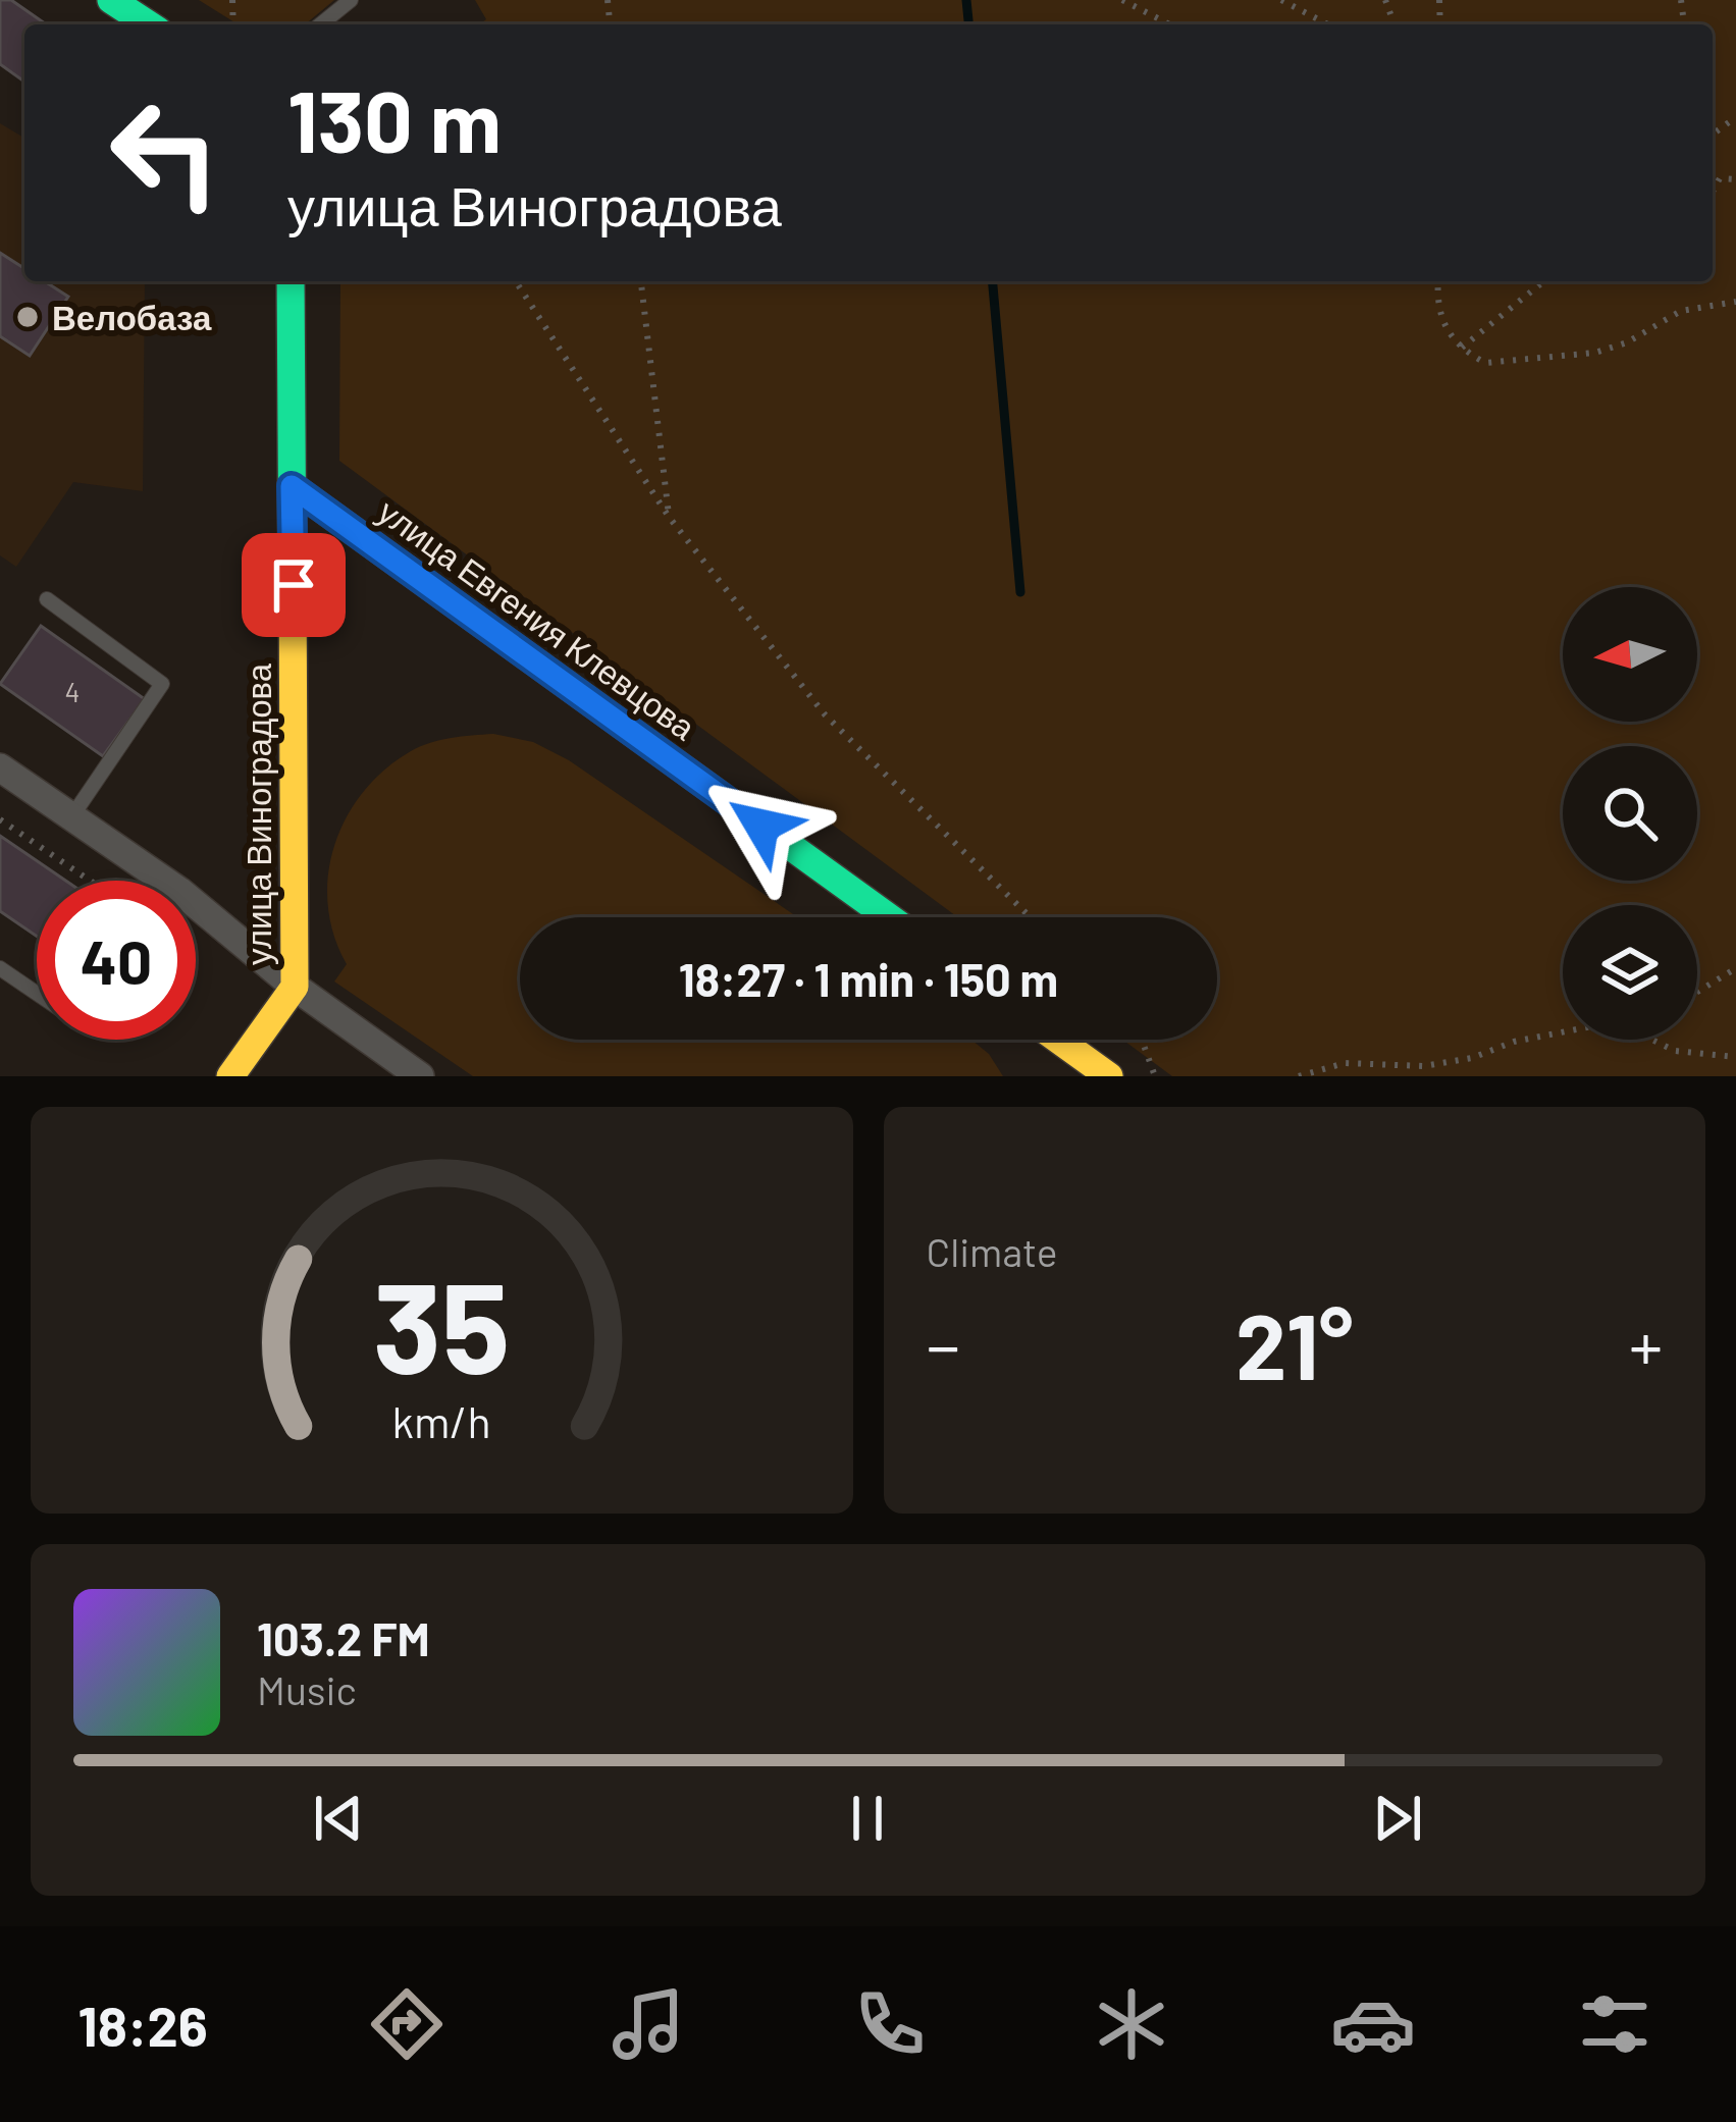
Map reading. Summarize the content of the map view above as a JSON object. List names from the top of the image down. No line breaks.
{"streets":{"street":["улица Евгения Клевцова","улица Виноградова"]},"crossings":[["улица Евгения Клевцова","улица Виноградова"]],"places":["Велобаза"],"house_numbers":["4"],"north":"left","page":{"turn":["130 m","улица Виноградова"],"limit":"40","trip":"18:27 · 1 min · 150 m","tile":"Climate","heat":["−","21°","+"],"song":["103.2 FM","Music"],"tabs":"18:26","gauge":["35","km/h"]}}
